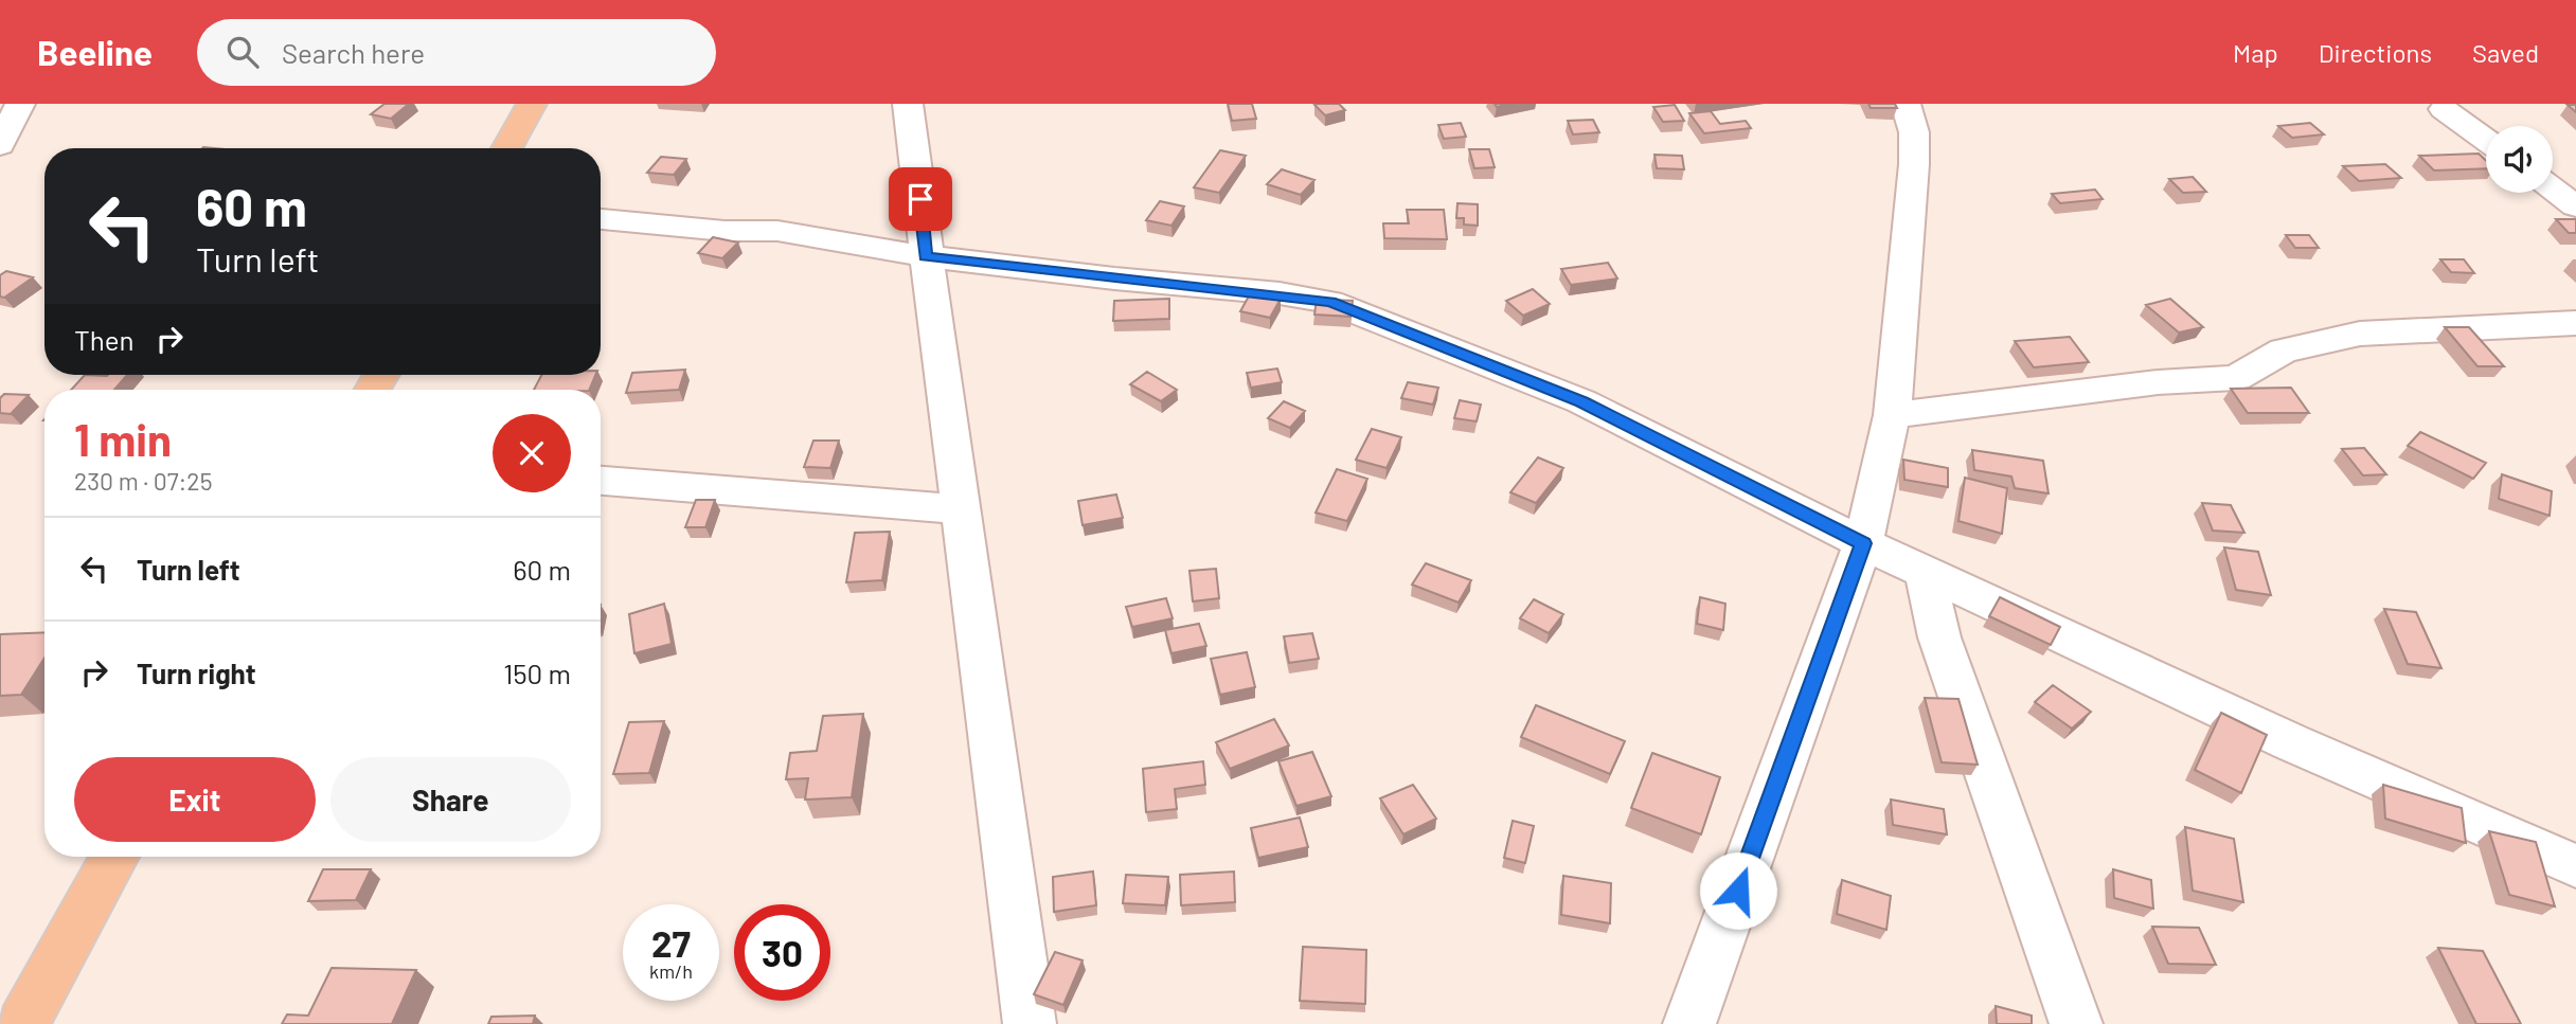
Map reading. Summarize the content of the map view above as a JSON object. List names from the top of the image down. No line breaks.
{"page":{"header":"Beeline","search":"Search here","nav":["Map","Directions","Saved"],"turn":["60 m","Turn left"],"then":"Then","heading":["1 min","230 m · 07:25"],"list":[{"name":"Turn left","value":"60 m"},{"name":"Turn right","value":"150 m"}],"buttons":["Exit","Share"],"speed":"27 km/h","limit":"30"}}
